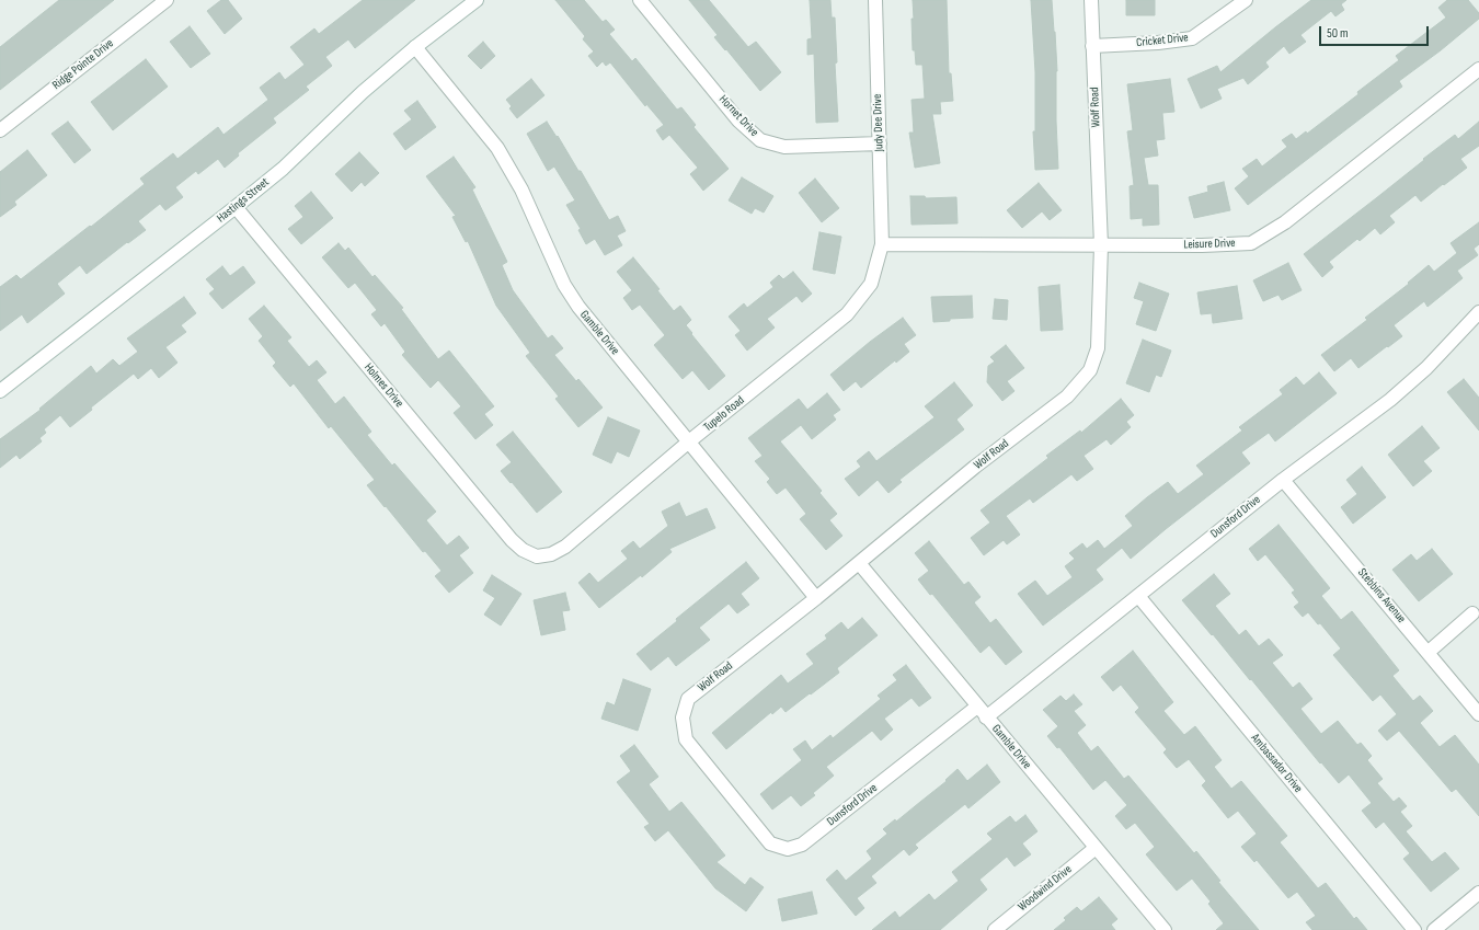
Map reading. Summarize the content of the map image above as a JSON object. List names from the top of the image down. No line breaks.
{"streets":{"street":["Cricket Drive","Ridge Pointe Drive","Wolf Road","Hornet Drive","Judy Dee Drive","Hastings Street","Leisure Drive","Gamble Drive","Holmes Drive","Tupelo Road","Dunsford Drive","Stebbins Avenue","Ambassador Drive","Woodwind Drive"]},"crossings":[["Cricket Drive","Wolf Road"],["Wolf Road","Leisure Drive"],["Wolf Road","Gamble Drive"],["Wolf Road","Dunsford Drive"],["Hornet Drive","Judy Dee Drive"],["Judy Dee Drive","Leisure Drive"],["Judy Dee Drive","Tupelo Road"],["Hastings Street","Gamble Drive"],["Hastings Street","Holmes Drive"],["Leisure Drive","Tupelo Road"],["Gamble Drive","Tupelo Road"],["Gamble Drive","Dunsford Drive"],["Gamble Drive","Woodwind Drive"],["Holmes Drive","Tupelo Road"],["Dunsford Drive","Stebbins Avenue"],["Dunsford Drive","Ambassador Drive"]],"scale_bar":"50 m"}
